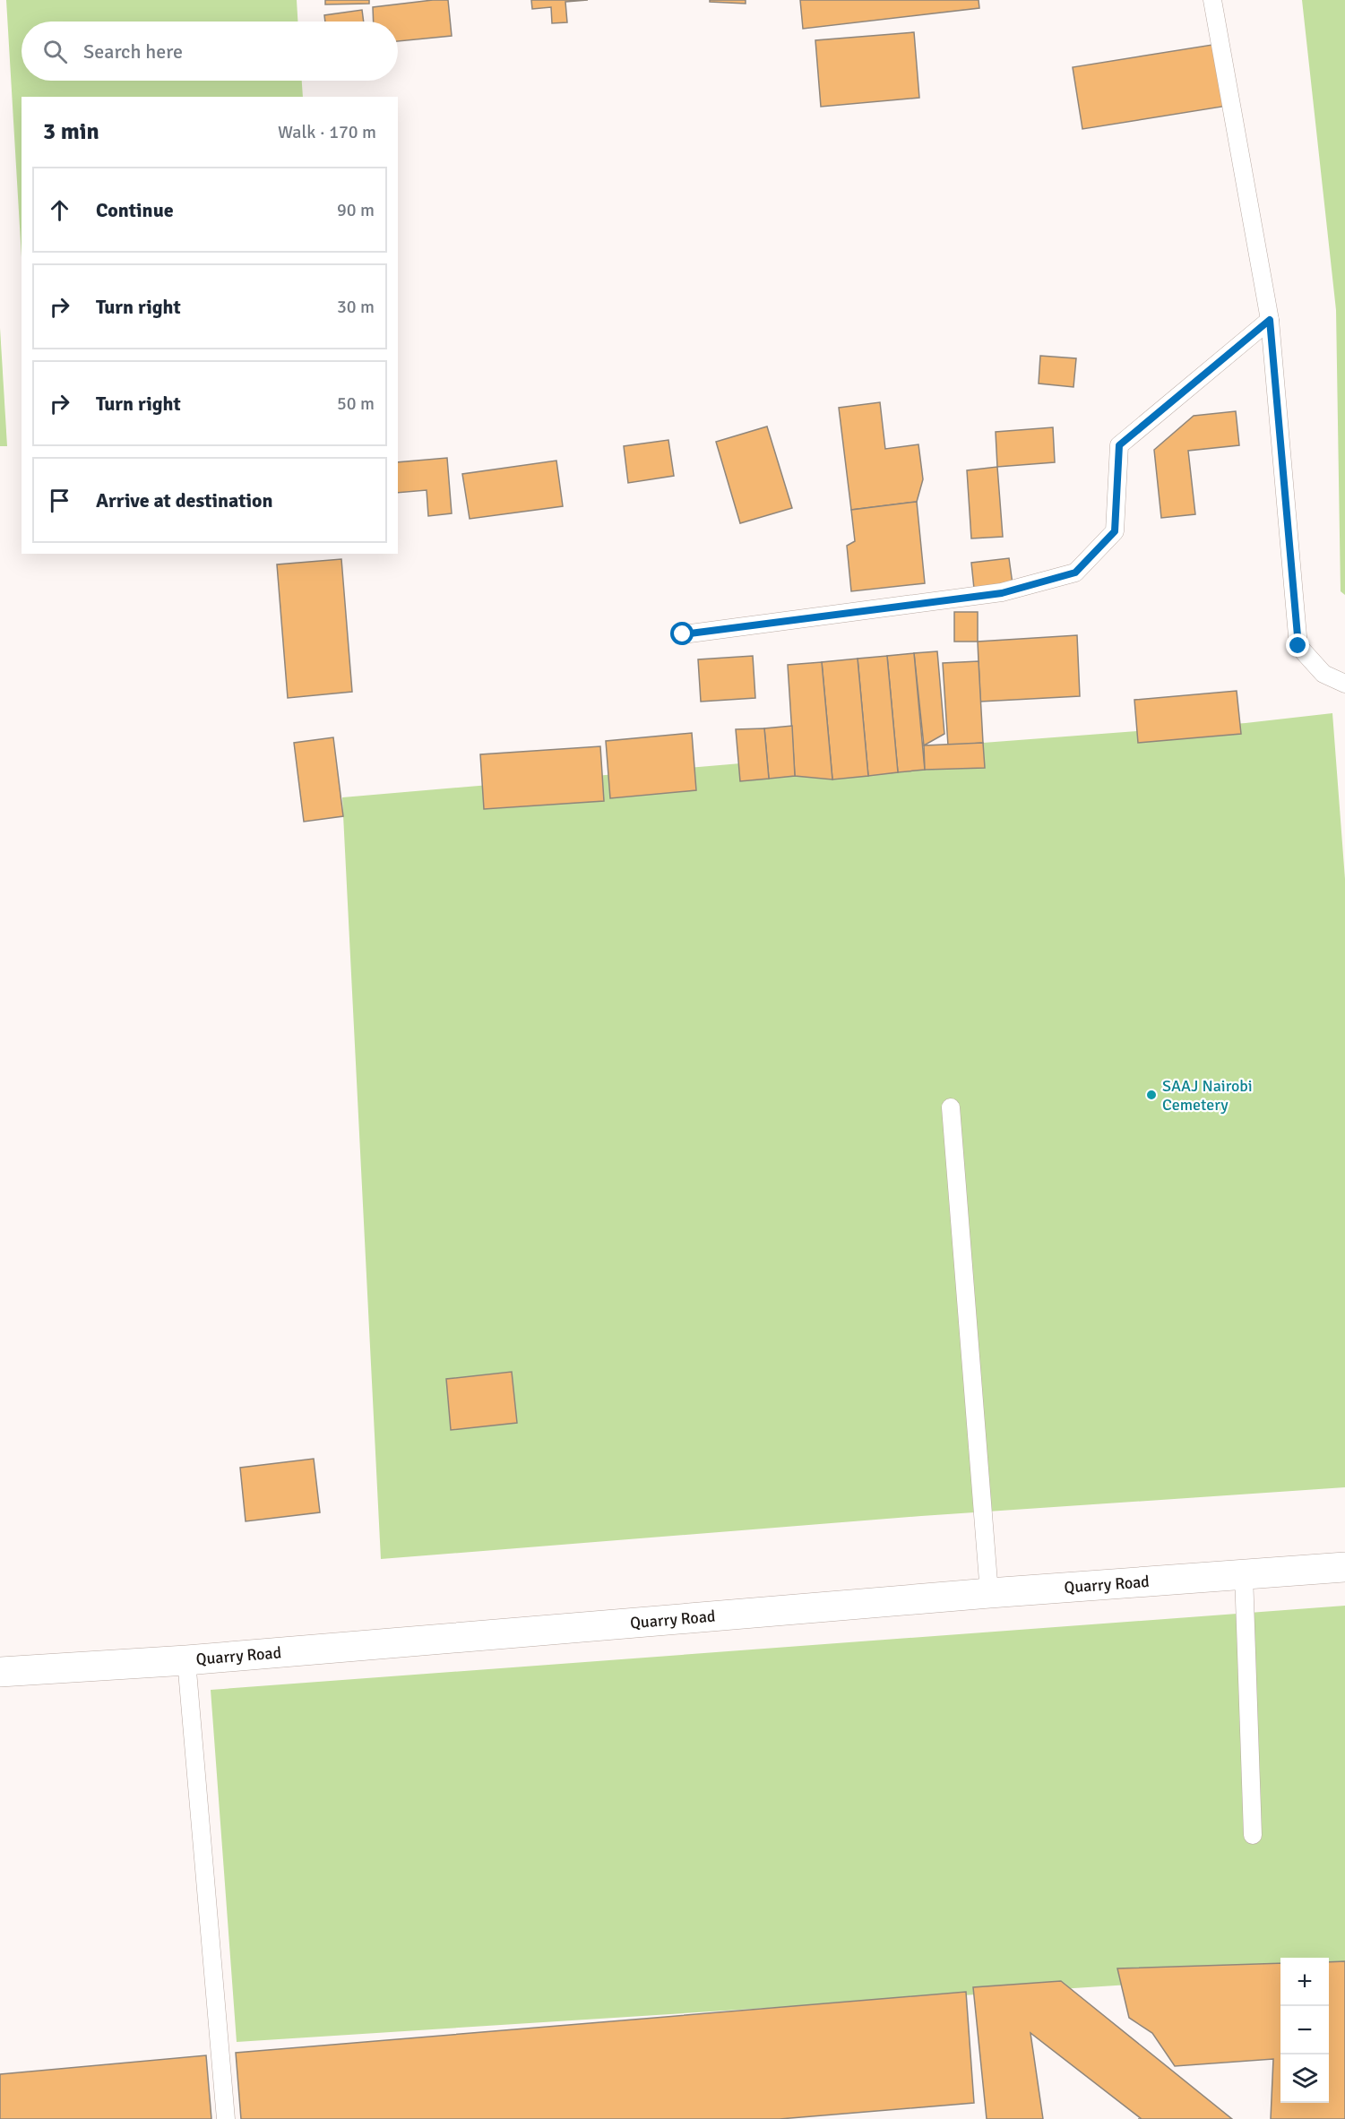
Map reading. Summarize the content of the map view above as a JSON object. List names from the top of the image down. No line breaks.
{"streets":{"main road":["Quarry Road"]},"places":["SAAJ Nairobi Cemetery"],"page":{"search":"Search here","heading":["3 min","Walk · 170 m"],"list":[["Continue","90 m"],["Turn right","30 m"],["Turn right","50 m"],"Arrive at destination"],"map_buttons":["+","−"]}}
